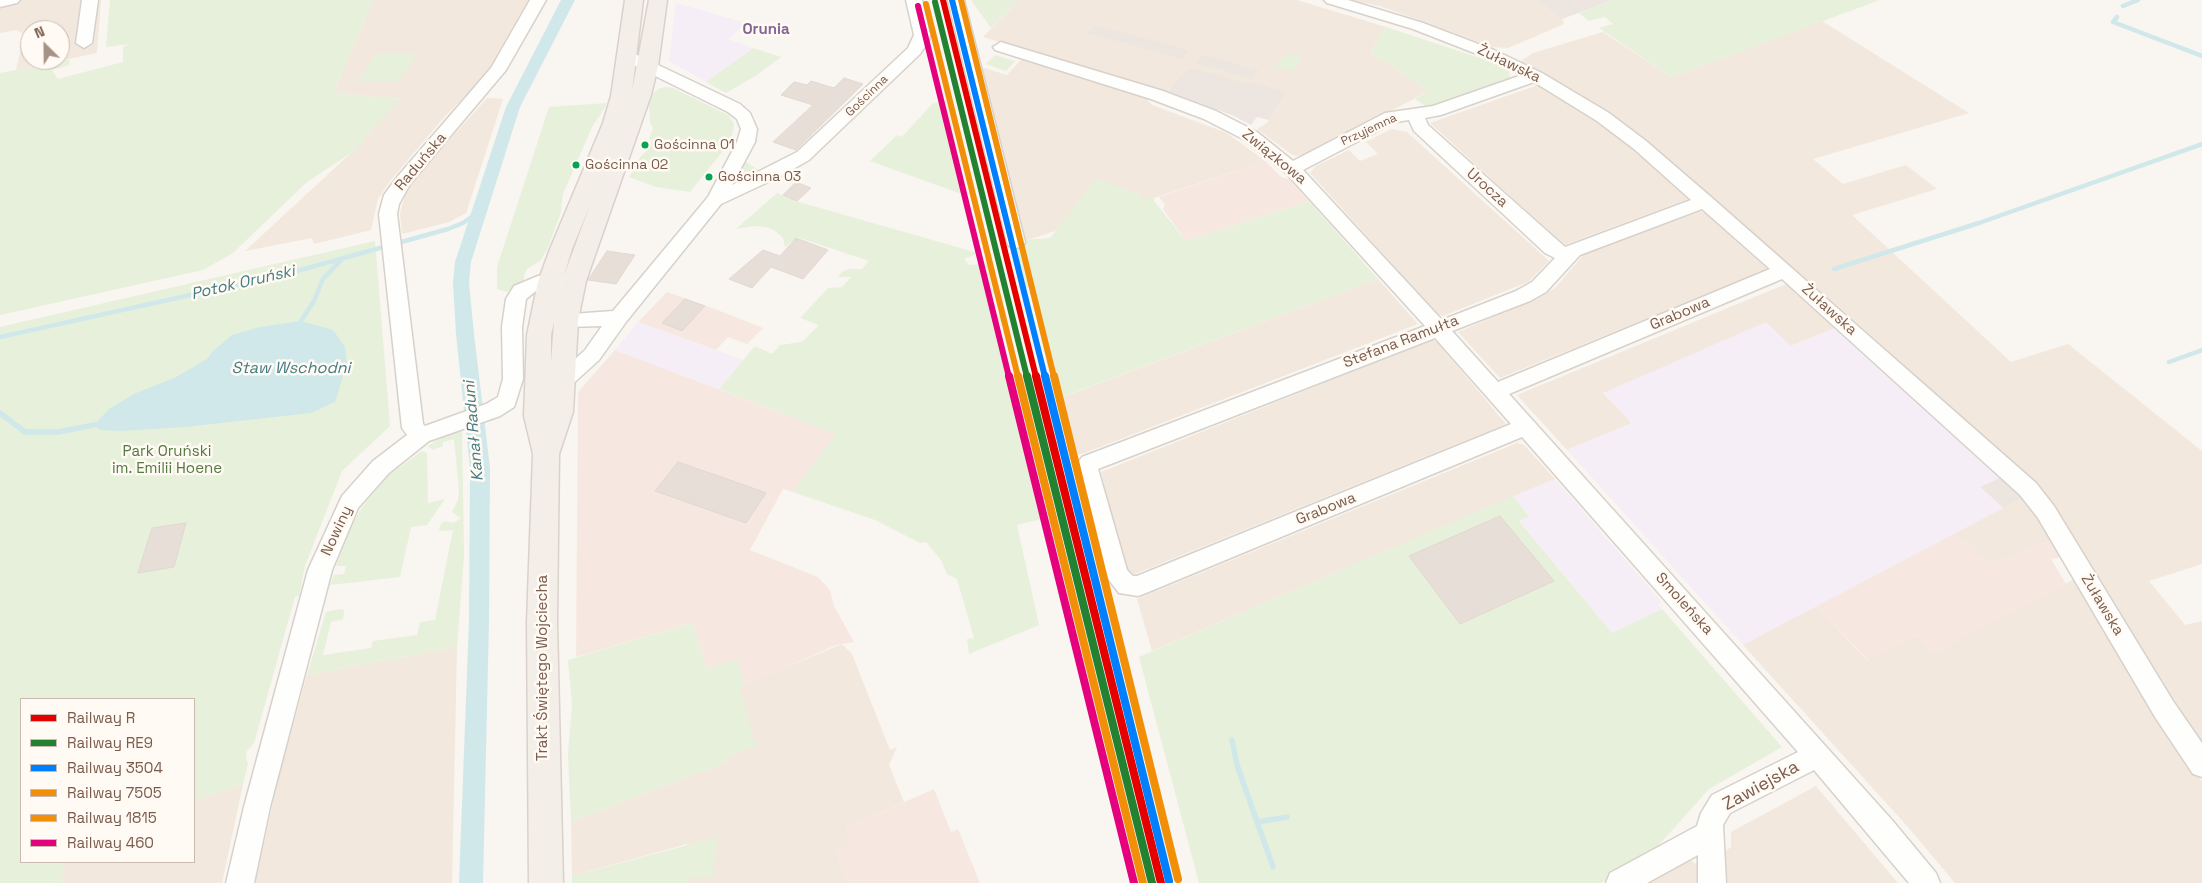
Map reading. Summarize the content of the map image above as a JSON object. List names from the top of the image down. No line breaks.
{"streets":{"main road":["Trakt Świętego Wojciecha"],"street":["Żuławska","Gościnna","Przyjemna","Związkowa","Raduńska","Urocza","Grabowa","Stefana Ramułta","Nowiny","Smoleńska","Zawiejska"]},"crossings":[["Żuławska","Przyjemna"],["Żuławska","Grabowa"],["Żuławska","Stefana Ramułta"],["Gościnna","Trakt Świętego Wojciecha"],["Przyjemna","Związkowa"],["Przyjemna","Urocza"],["Związkowa","Stefana Ramułta"],["Związkowa","Smoleńska"],["Raduńska","Nowiny"],["Urocza","Stefana Ramułta"],["Grabowa","Stefana Ramułta"],["Grabowa","Smoleńska"],["Stefana Ramułta","Smoleńska"],["Nowiny","Trakt Świętego Wojciecha"],["Smoleńska","Zawiejska"]],"districts":["Orunia"],"water":["Potok Oruński","Staw Wschodni","Kanał Raduni"],"parks":["Park Oruński im. Emilii Hoene"],"places":["Gościnna 01","Gościnna 02","Gościnna 03"],"lines":["rail line R","rail line 3504","rail line 1815","rail line RE9","rail line 7505","rail line 460"],"legend":["Railway R","Railway RE9","Railway 3504","Railway 7505","Railway 1815","Railway 460"],"north":"top left"}
